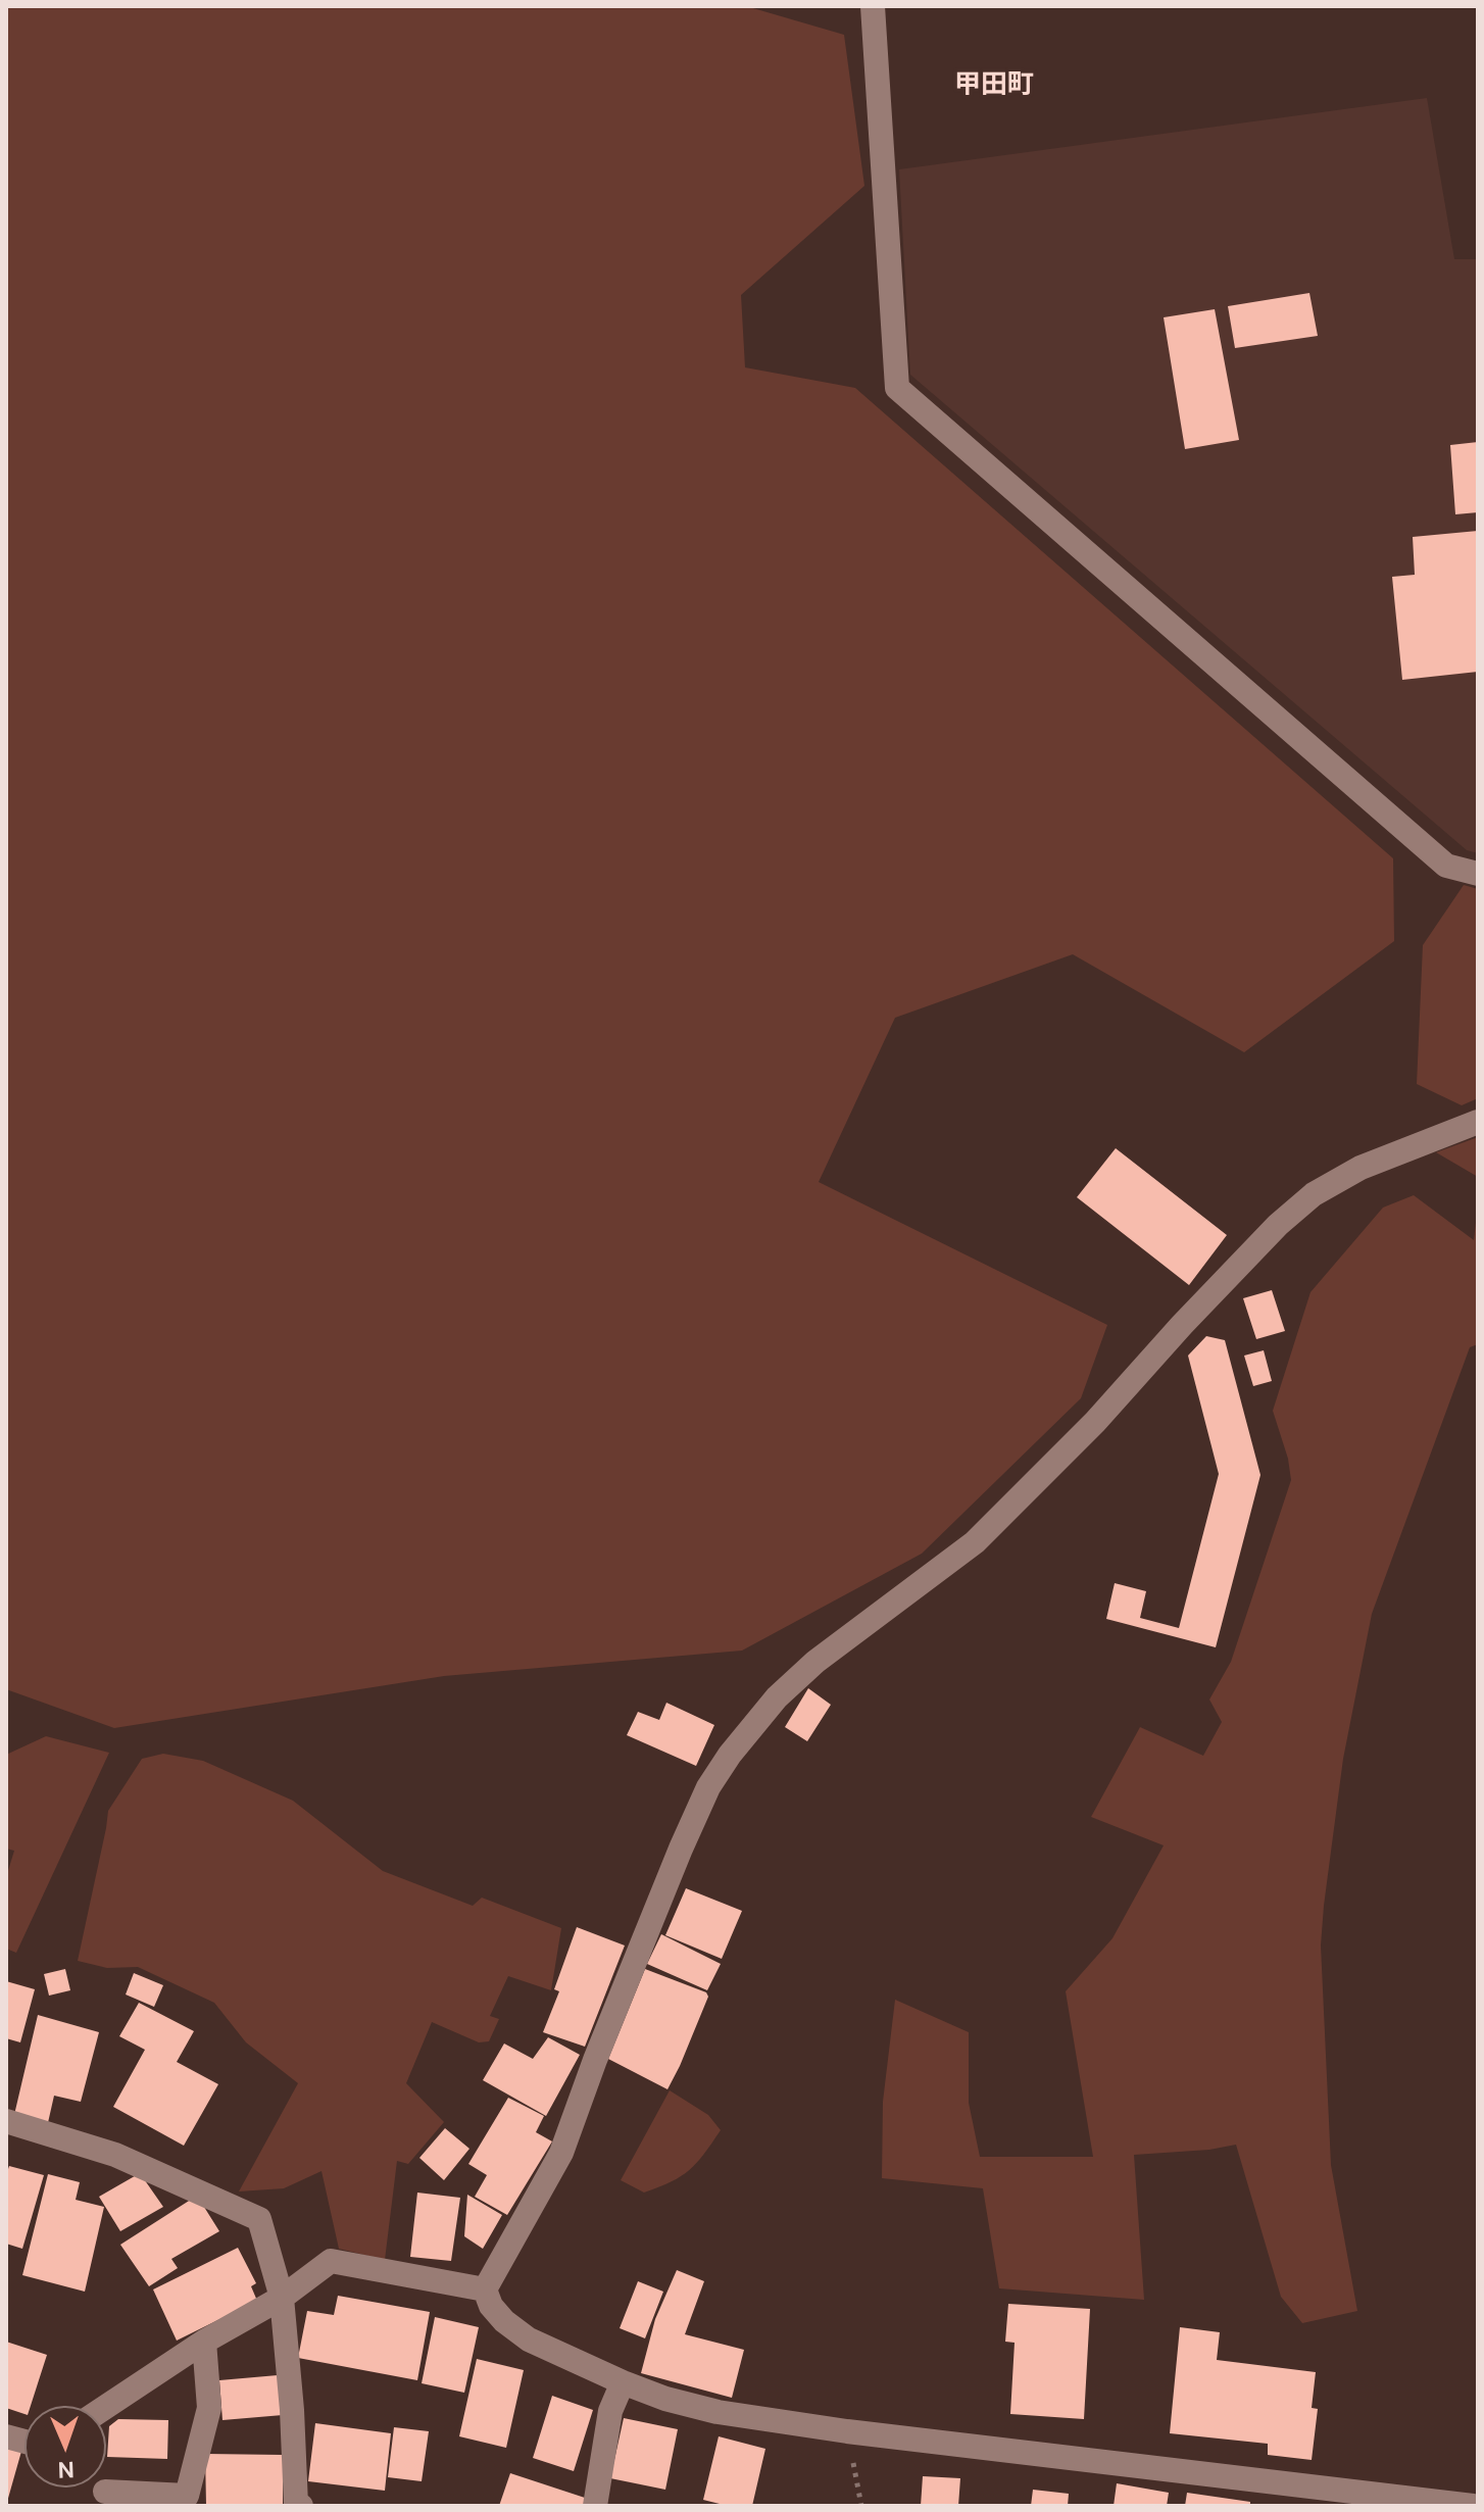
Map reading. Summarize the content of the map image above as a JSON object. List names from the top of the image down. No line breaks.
{"districts":["甲田町"],"north":"bottom"}
